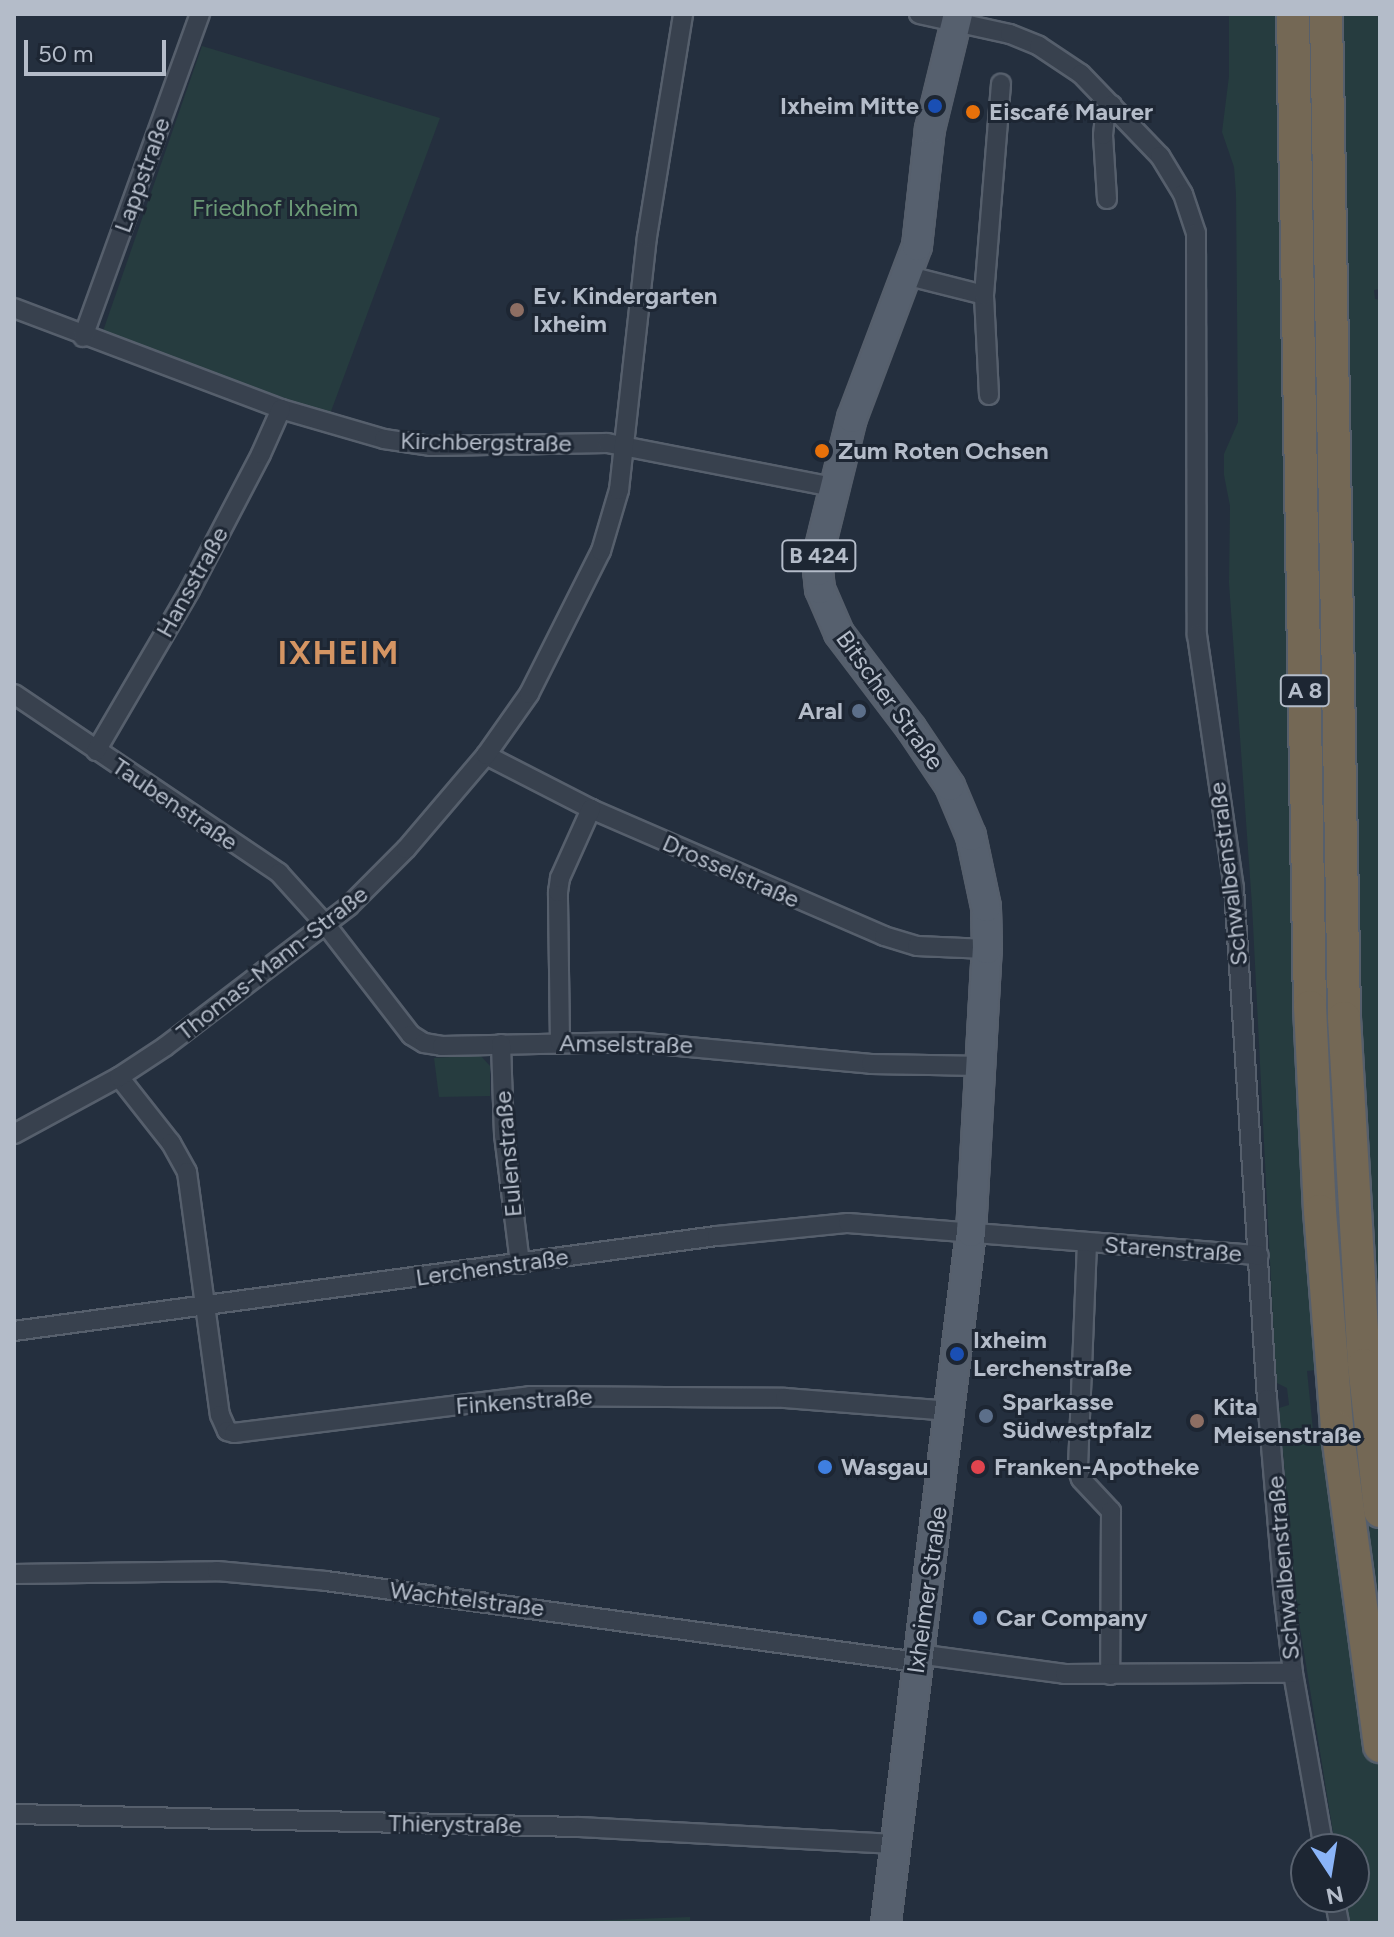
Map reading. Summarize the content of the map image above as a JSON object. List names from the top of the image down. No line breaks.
{"streets":{"highway":["A 8"],"main road":["B 424","Bitscher Straße","Ixheimer Straße"],"street":["Lappstraße","Kirchbergstraße","Hansstraße","Taubenstraße","Drosselstraße","Schwalbenstraße","Thomas-Mann-Straße","Amselstraße","Eulenstraße","Starenstraße","Lerchenstraße","Finkenstraße","Wachtelstraße","Thierystraße"]},"crossings":[["Lappstraße","Kirchbergstraße"],["Kirchbergstraße","Hansstraße"],["Kirchbergstraße","Bitscher Straße"],["Kirchbergstraße","Thomas-Mann-Straße"],["Hansstraße","Taubenstraße"],["Bitscher Straße","Drosselstraße"],["Bitscher Straße","Schwalbenstraße"],["Bitscher Straße","Amselstraße"],["Bitscher Straße","Ixheimer Straße"],["Taubenstraße","Thomas-Mann-Straße"],["Taubenstraße","Amselstraße"],["Drosselstraße","Thomas-Mann-Straße"],["Schwalbenstraße","Starenstraße"],["Schwalbenstraße","Wachtelstraße"],["Thomas-Mann-Straße","Amselstraße"],["Amselstraße","Eulenstraße"],["Amselstraße","Ixheimer Straße"],["Eulenstraße","Lerchenstraße"],["Starenstraße","Lerchenstraße"],["Starenstraße","Ixheimer Straße"],["Starenstraße","Wachtelstraße"],["Lerchenstraße","Finkenstraße"],["Lerchenstraße","Ixheimer Straße"],["Finkenstraße","Ixheimer Straße"],["Ixheimer Straße","Wachtelstraße"],["Ixheimer Straße","Thierystraße"]],"districts":["IXHEIM"],"parks":["Friedhof Ixheim"],"places":["Ixheim Mitte","Eiscafé Maurer","Ev. Kindergarten Ixheim","Zum Roten Ochsen","Aral","Ixheim Lerchenstraße","Sparkasse Südwestpfalz","Kita Meisenstraße","Wasgau","Franken-Apotheke","Car Company"],"scale_bar":"50 m","north":"bottom"}
